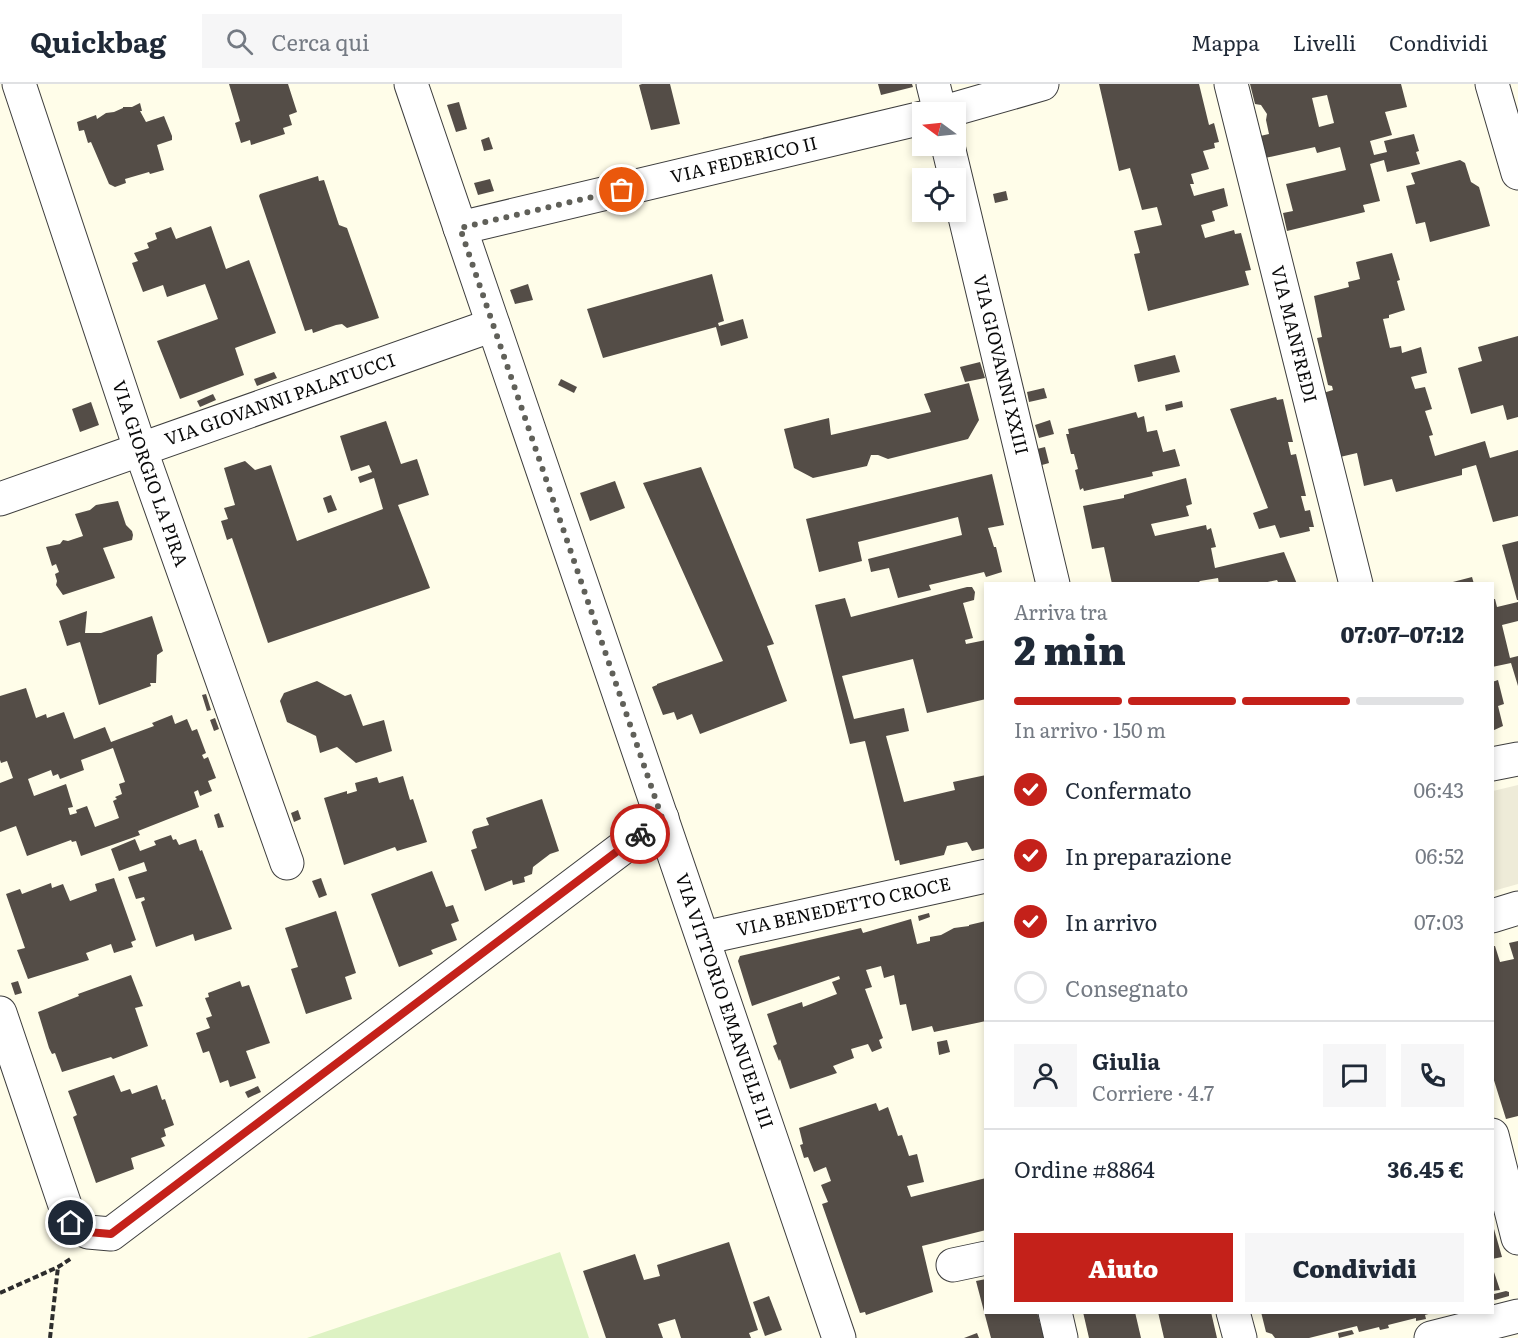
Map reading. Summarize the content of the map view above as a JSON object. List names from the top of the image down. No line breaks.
{"streets":{"street":["VIA FEDERICO II","VIA MANFREDI","VIA GIOVANNI XXIII","VIA GIOVANNI PALATUCCI","VIA GIORGIO LA PIRA","VIA BENEDETTO CROCE","VIA VITTORIO EMANUELE III"]},"crossings":[["VIA FEDERICO II","VIA VITTORIO EMANUELE III"],["VIA GIOVANNI PALATUCCI","VIA GIORGIO LA PIRA"],["VIA GIOVANNI PALATUCCI","VIA VITTORIO EMANUELE III"],["VIA BENEDETTO CROCE","VIA VITTORIO EMANUELE III"]],"north":"left","page":{"header":"Quickbag","search":"Cerca qui","nav":["Mappa","Livelli","Condividi"],"heading":["2 min","Arriva tra","07:07–07:12"],"panel":["Giulia","Corriere · 4.7","Ordine #8864","36.45 €"],"bar":"In arrivo · 150 m","list":[["Confermato","06:43"],["In preparazione","06:52"],["In arrivo","07:03"],"Consegnato"],"buttons":["Aiuto","Condividi"]}}
